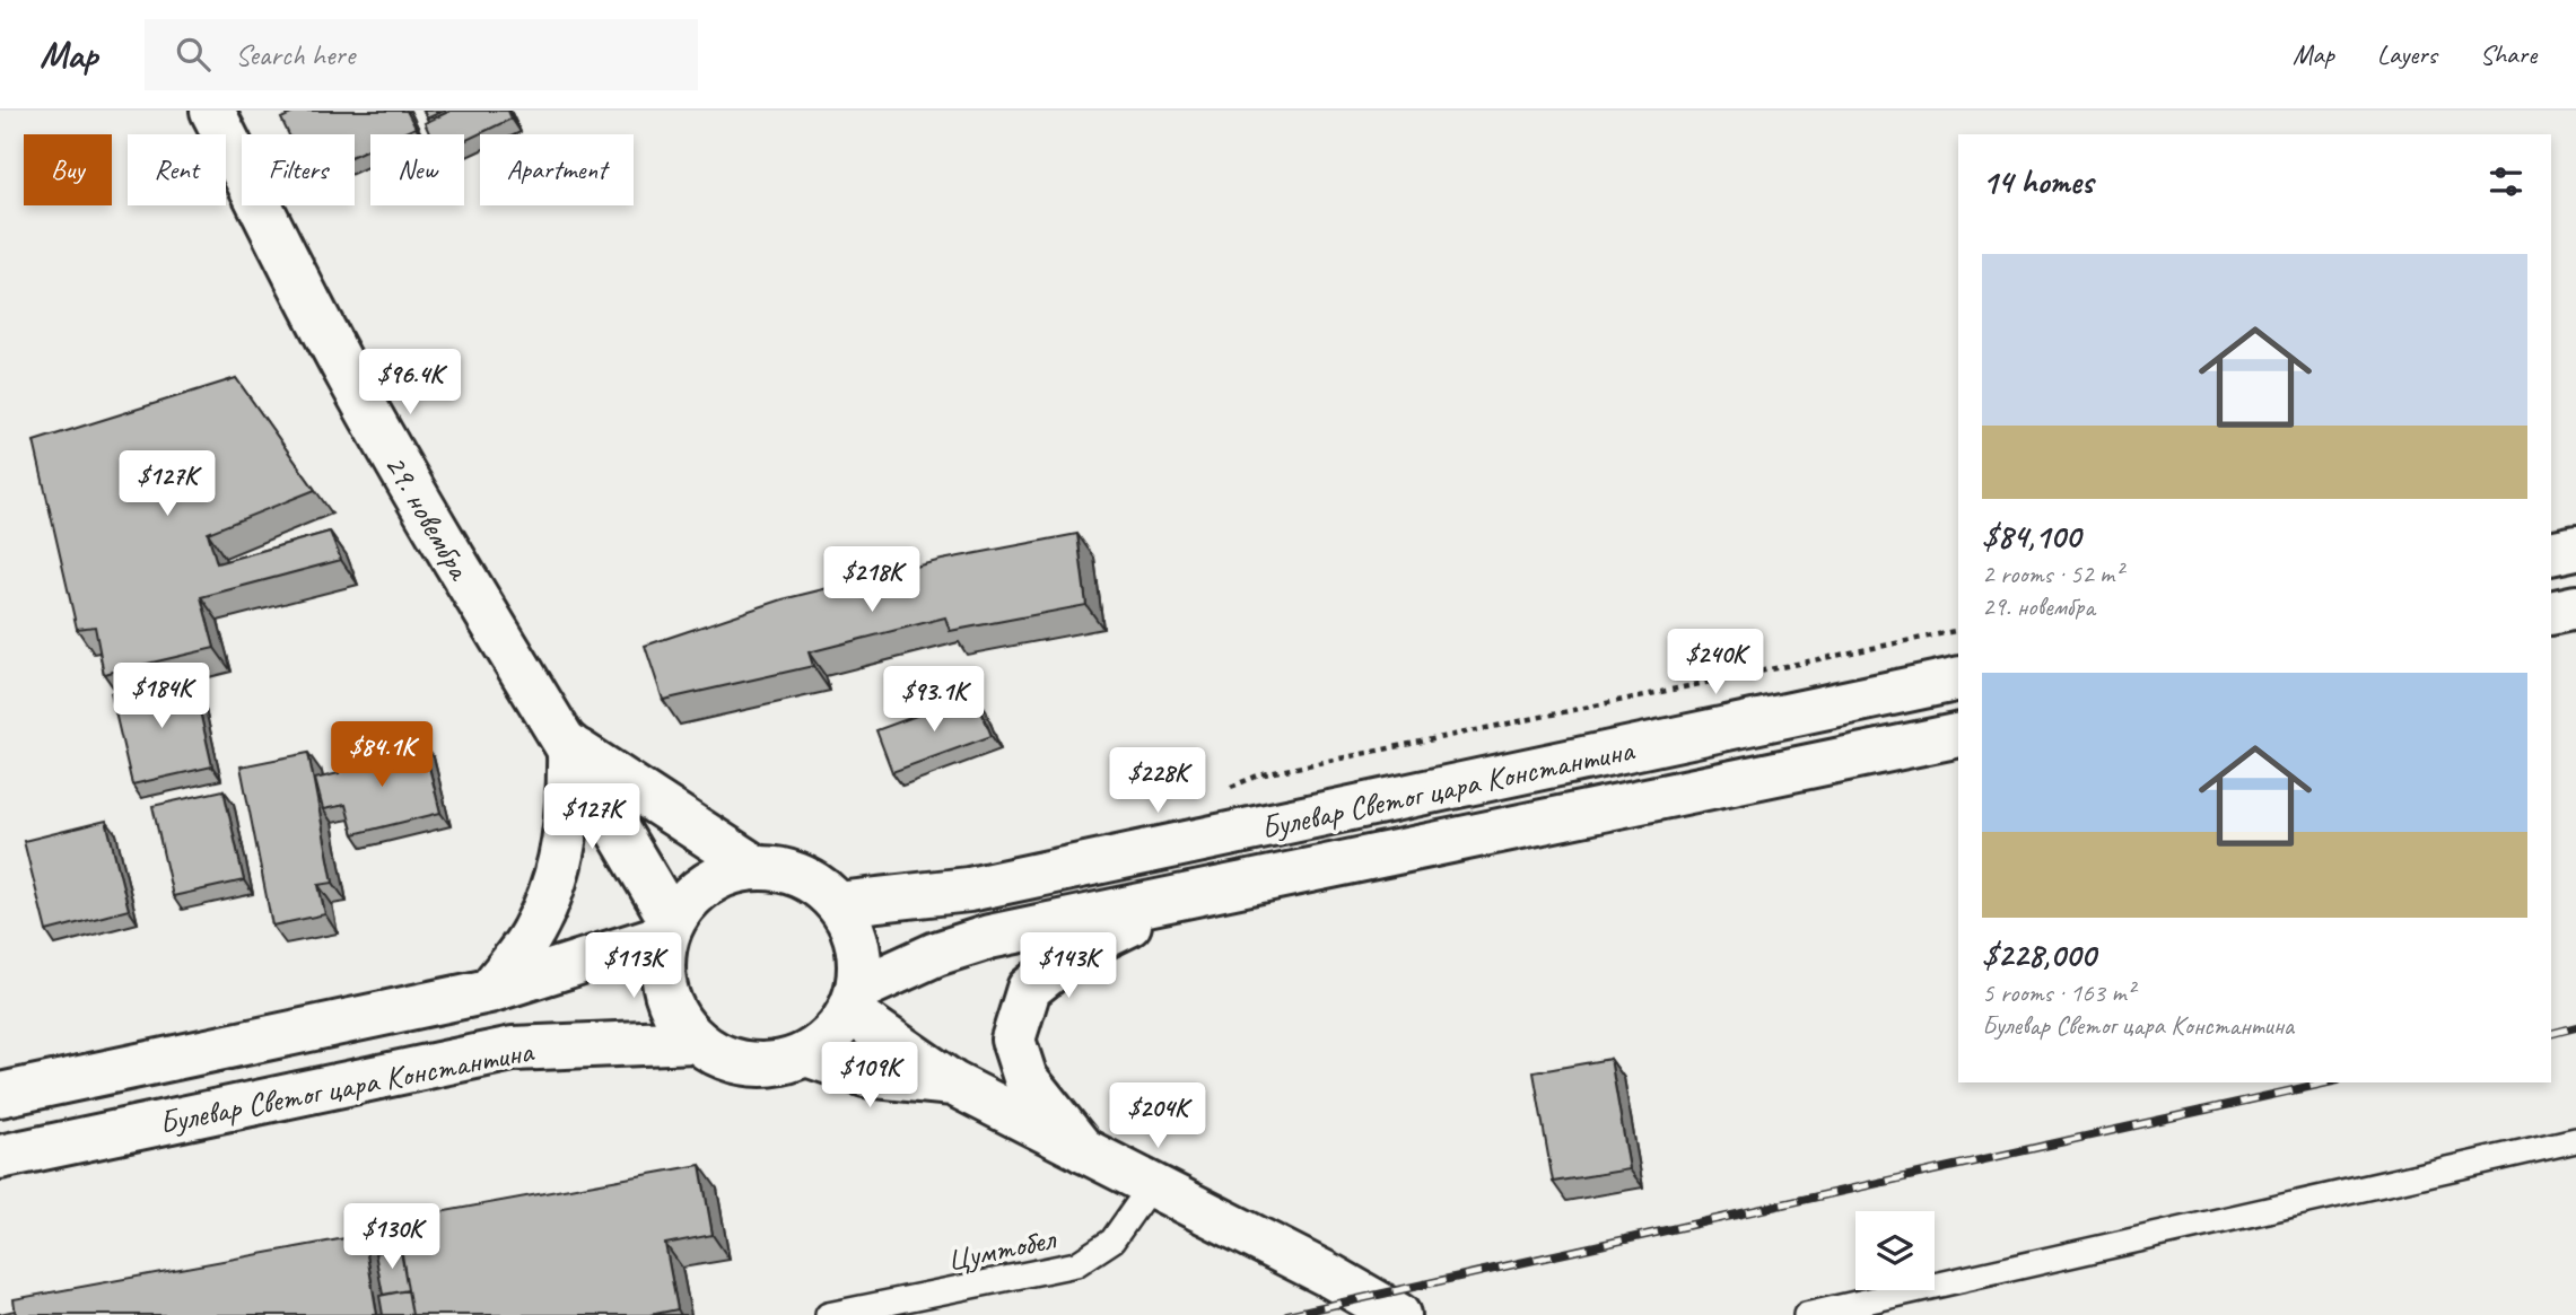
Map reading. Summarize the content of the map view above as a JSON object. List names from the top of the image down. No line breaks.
{"streets":{"main road":["29. новембра","Булевар Светог цара Константина"],"lane":["Цумтобел"]},"crossings":[["29. новембра","Булевар Светог цара Константина"]],"page":{"header":"Map","search":"Search here","nav":["Map","Layers","Share"],"chip":["Buy","Rent","Filters","New","Apartment"],"heading":"14 homes","list":[{"name":"$84,100","note":"2 rooms · 52 m² · 29. новембра"},{"name":"$228,000","note":"5 rooms · 163 m² · Булевар Светог цара Константина"}],"price":["$96.4K","$127K","$218K","$240K","$184K","$93.1K","$84.1K","$228K","$127K","$113K","$143K","$109K","$204K","$130K"]}}
